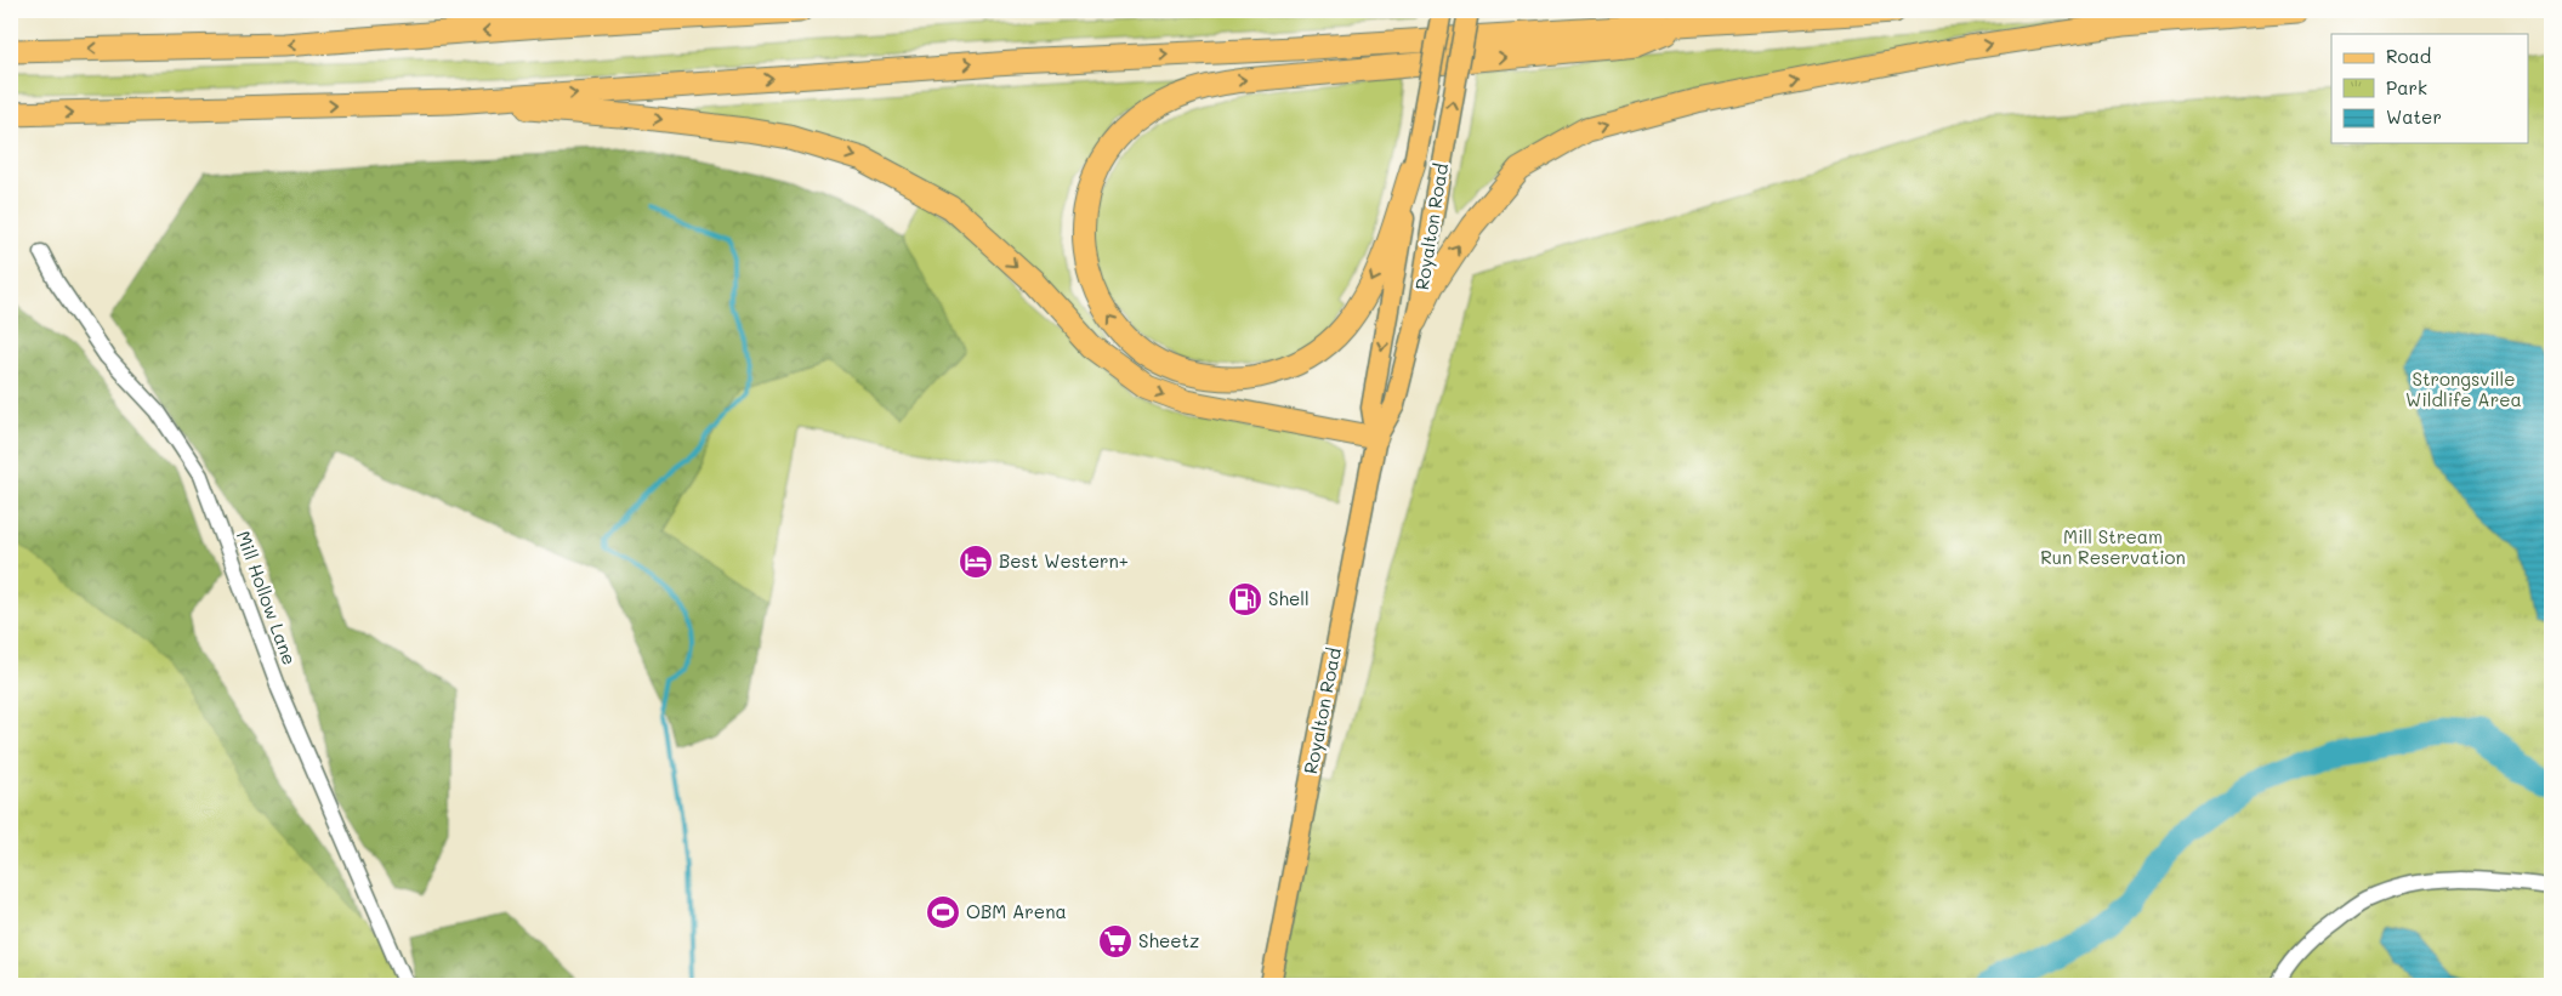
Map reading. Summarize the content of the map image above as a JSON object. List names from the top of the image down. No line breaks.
{"streets":{"main road":["Royalton Road"],"street":["Mill Hollow Lane"]},"parks":["Strongsville Wildlife Area","Mill Stream Run Reservation"],"places":{"hotel":["Best Western+"],"fuel station":["Shell"],"sports":["OBM Arena"],"supermarket":["Sheetz"]},"legend":["Road","Park","Water"]}
